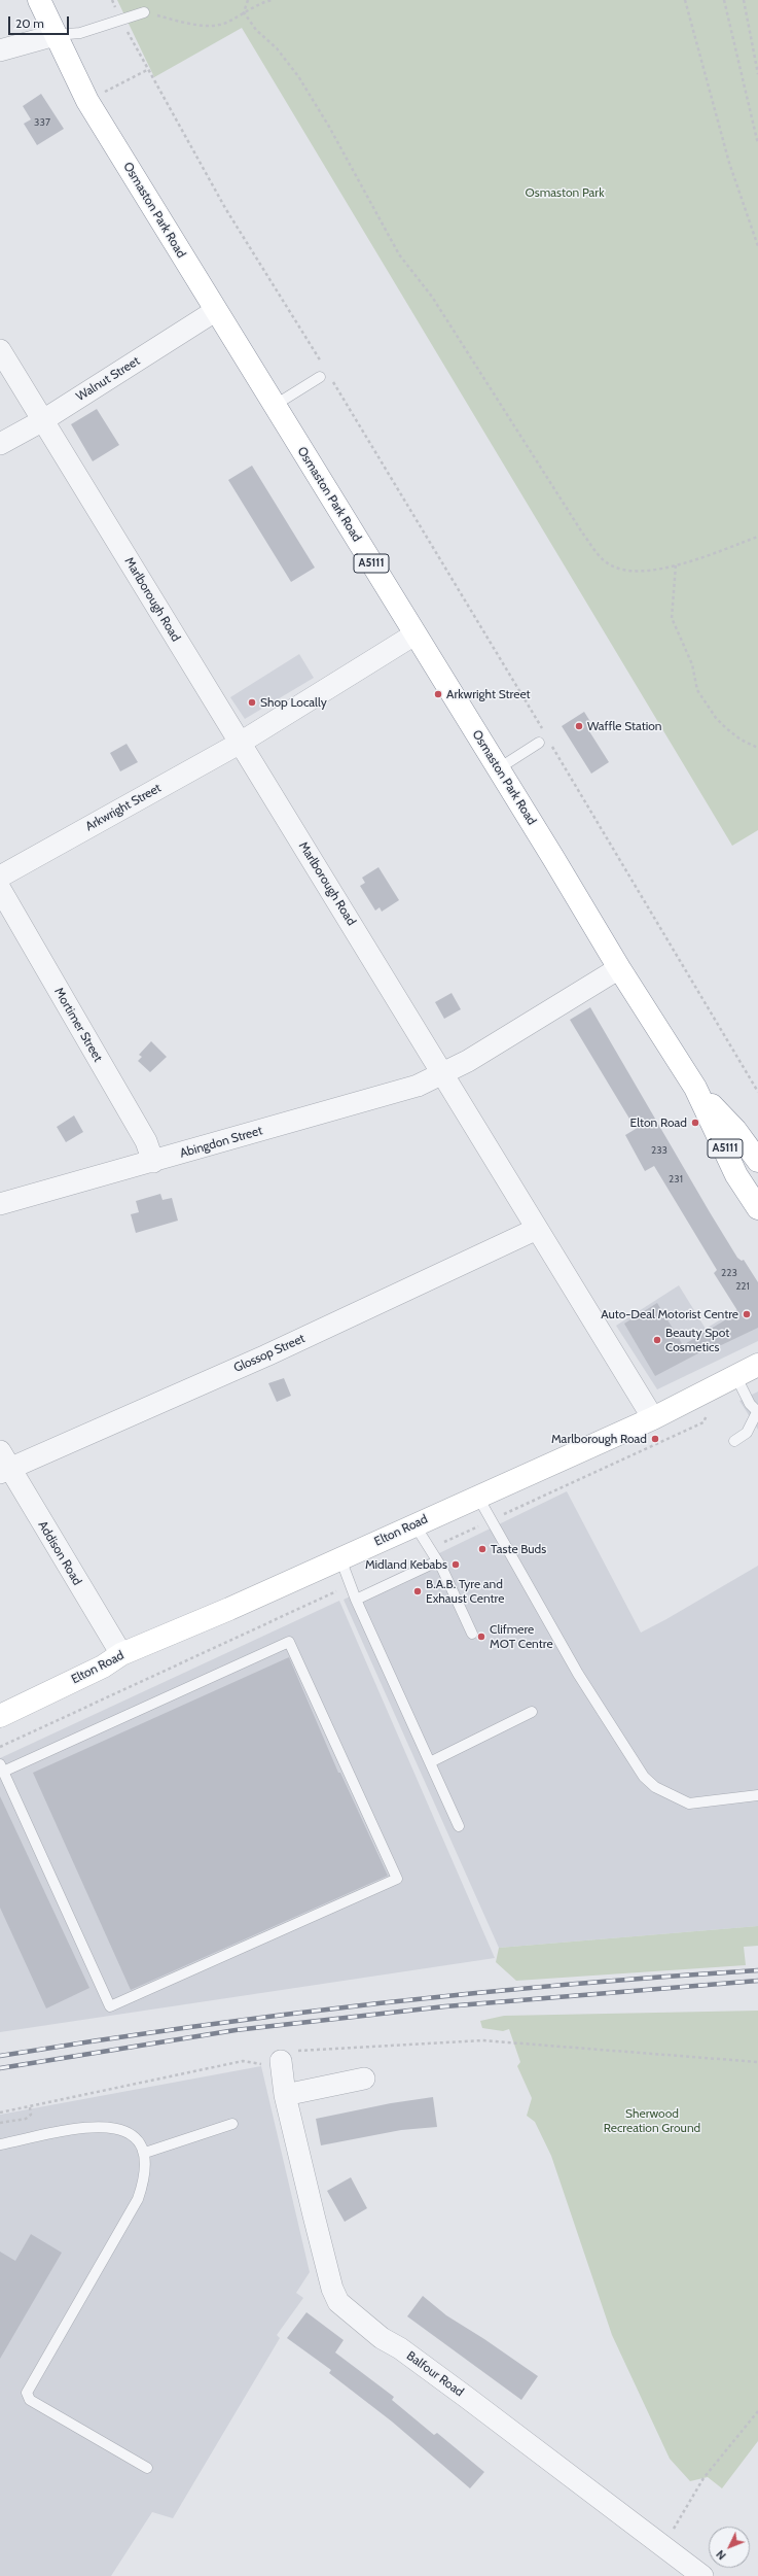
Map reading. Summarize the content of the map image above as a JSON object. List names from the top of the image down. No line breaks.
{"streets":{"main road":["Osmaston Park Road","A5111","Elton Road"],"street":["Walnut Street","Marlborough Road","Arkwright Street","Mortimer Street","Abingdon Street","Glossop Street","Addison Road","Balfour Road"]},"crossings":[["Osmaston Park Road","Walnut Street"],["Osmaston Park Road","Arkwright Street"],["Osmaston Park Road","Abingdon Street"],["Walnut Street","Marlborough Road"],["Marlborough Road","Arkwright Street"],["Marlborough Road","Abingdon Street"],["Marlborough Road","Glossop Street"],["Marlborough Road","Elton Road"],["Mortimer Street","Abingdon Street"],["Glossop Street","Addison Road"],["Elton Road","Addison Road"]],"parks":["Osmaston Park","Sherwood Recreation Ground"],"places":["Arkwright Street","Shop Locally","Waffle Station","Elton Road","Auto-Deal Motorist Centre","Beauty Spot Cosmetics","Marlborough Road","Taste Buds","Midland Kebabs","B.A.B. Tyre and Exhaust Centre","Clifmere MOT Centre"],"house_numbers":["337","233","231","223","221"],"scale_bar":"20 m","north":"bottom left"}
